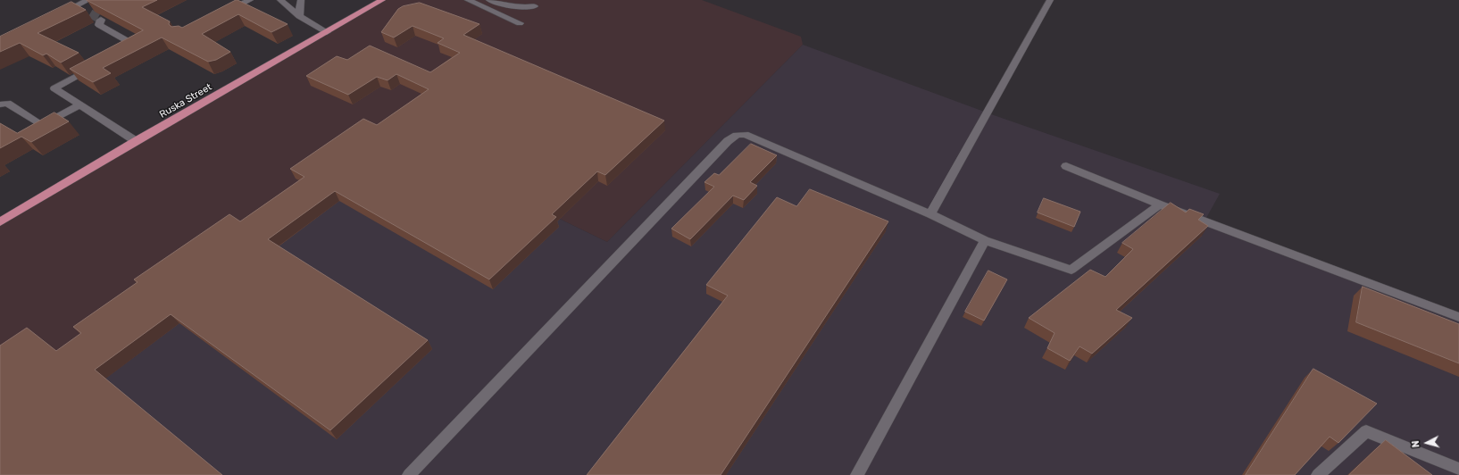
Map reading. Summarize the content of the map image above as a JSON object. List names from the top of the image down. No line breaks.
{"streets":{"main road":["Ruska Street"]},"north":"left"}
